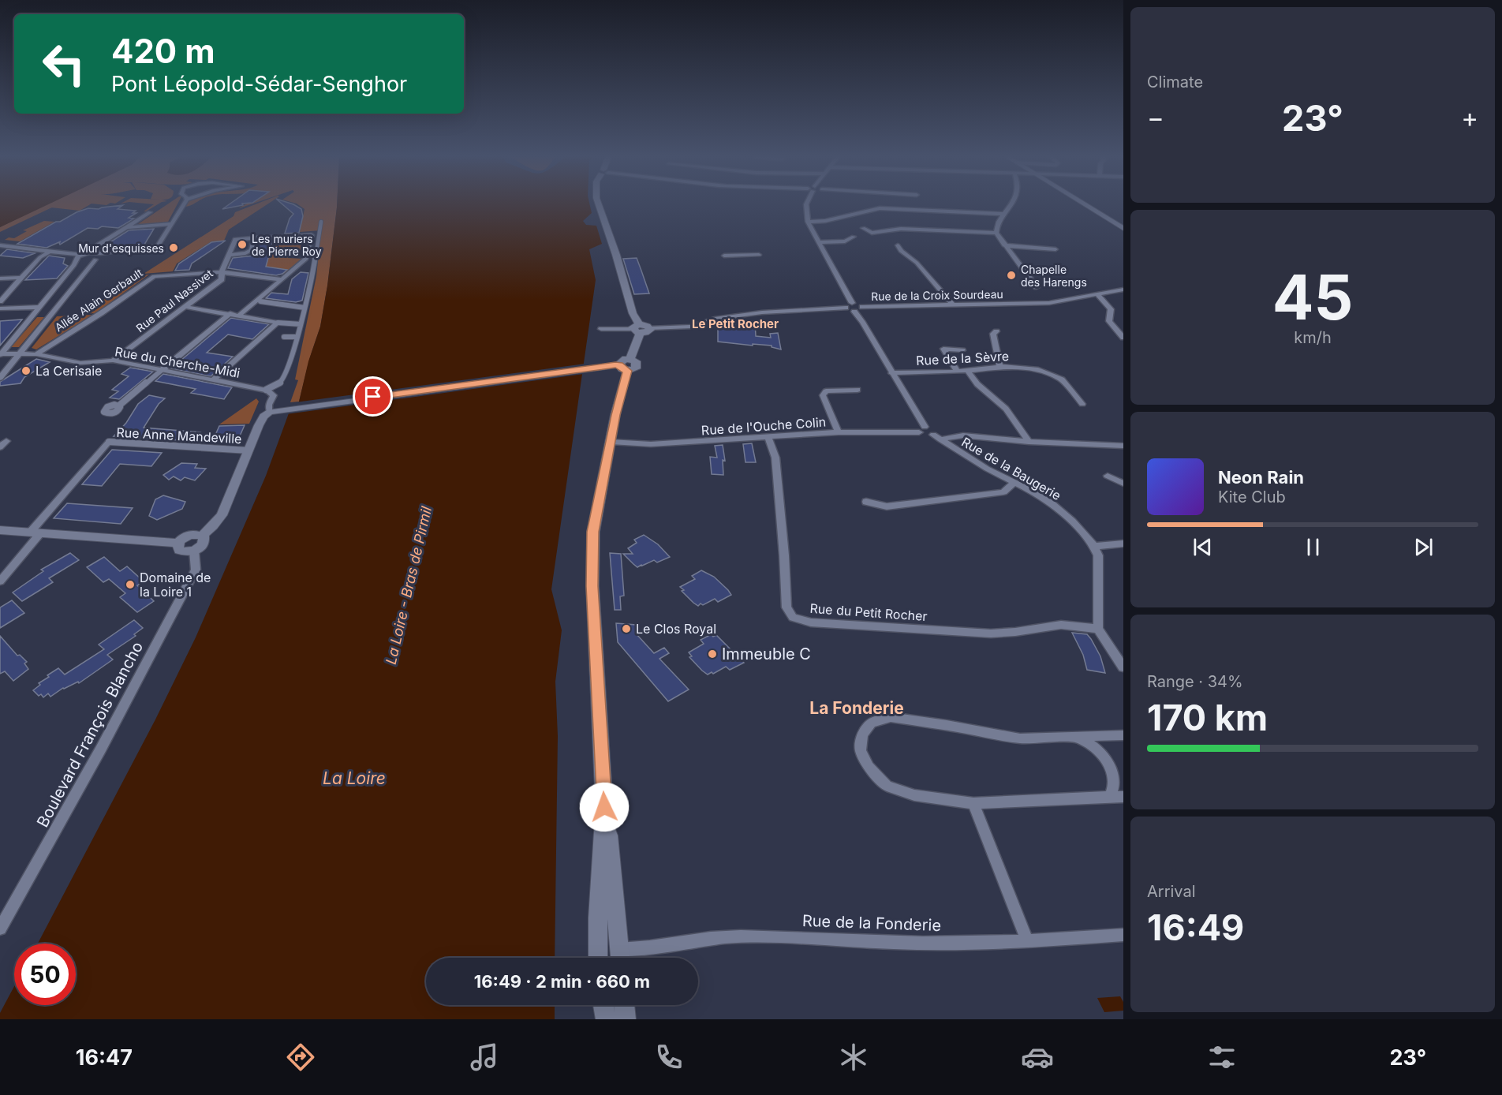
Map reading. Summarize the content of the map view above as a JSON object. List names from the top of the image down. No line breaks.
{"streets":{"street":["Rue de la Croix Sourdeau","Allée Alain Gerbault","Rue Paul Nassivet","Rue de la Sèvre","Rue du Cherche-Midi","Rue de l'Ouche Colin","Rue Anne Mandeville","Rue de la Baugerie","Rue du Petit Rocher","Boulevard François Blancho","Rue de la Fonderie"]},"crossings":[["Allée Alain Gerbault","Rue Paul Nassivet"],["Allée Alain Gerbault","Rue du Cherche-Midi"],["Rue Paul Nassivet","Rue du Cherche-Midi"],["Rue de l'Ouche Colin","Rue de la Baugerie"],["Rue de l'Ouche Colin","Rue du Petit Rocher"]],"districts":["Le Petit Rocher","La Fonderie"],"water":["La Loire - Bras de Pirmil","La Loire"],"places":["Les muriers de Pierre Roy","Mur d'esquisses","Chapelle des Harengs","La Cerisaie","Domaine de la Loire 1","Le Clos Royal","Immeuble C"],"page":{"tile":["Climate",["45","km/h"],["Range · 34%","170 km"],["Arrival","16:49"]],"turn":["420 m","Pont Léopold-Sédar-Senghor"],"heat":["−","23°","+"],"song":["Neon Rain","Kite Club"],"limit":"50","trip":"16:49 · 2 min · 660 m","tabs":["16:47","23°"]}}
